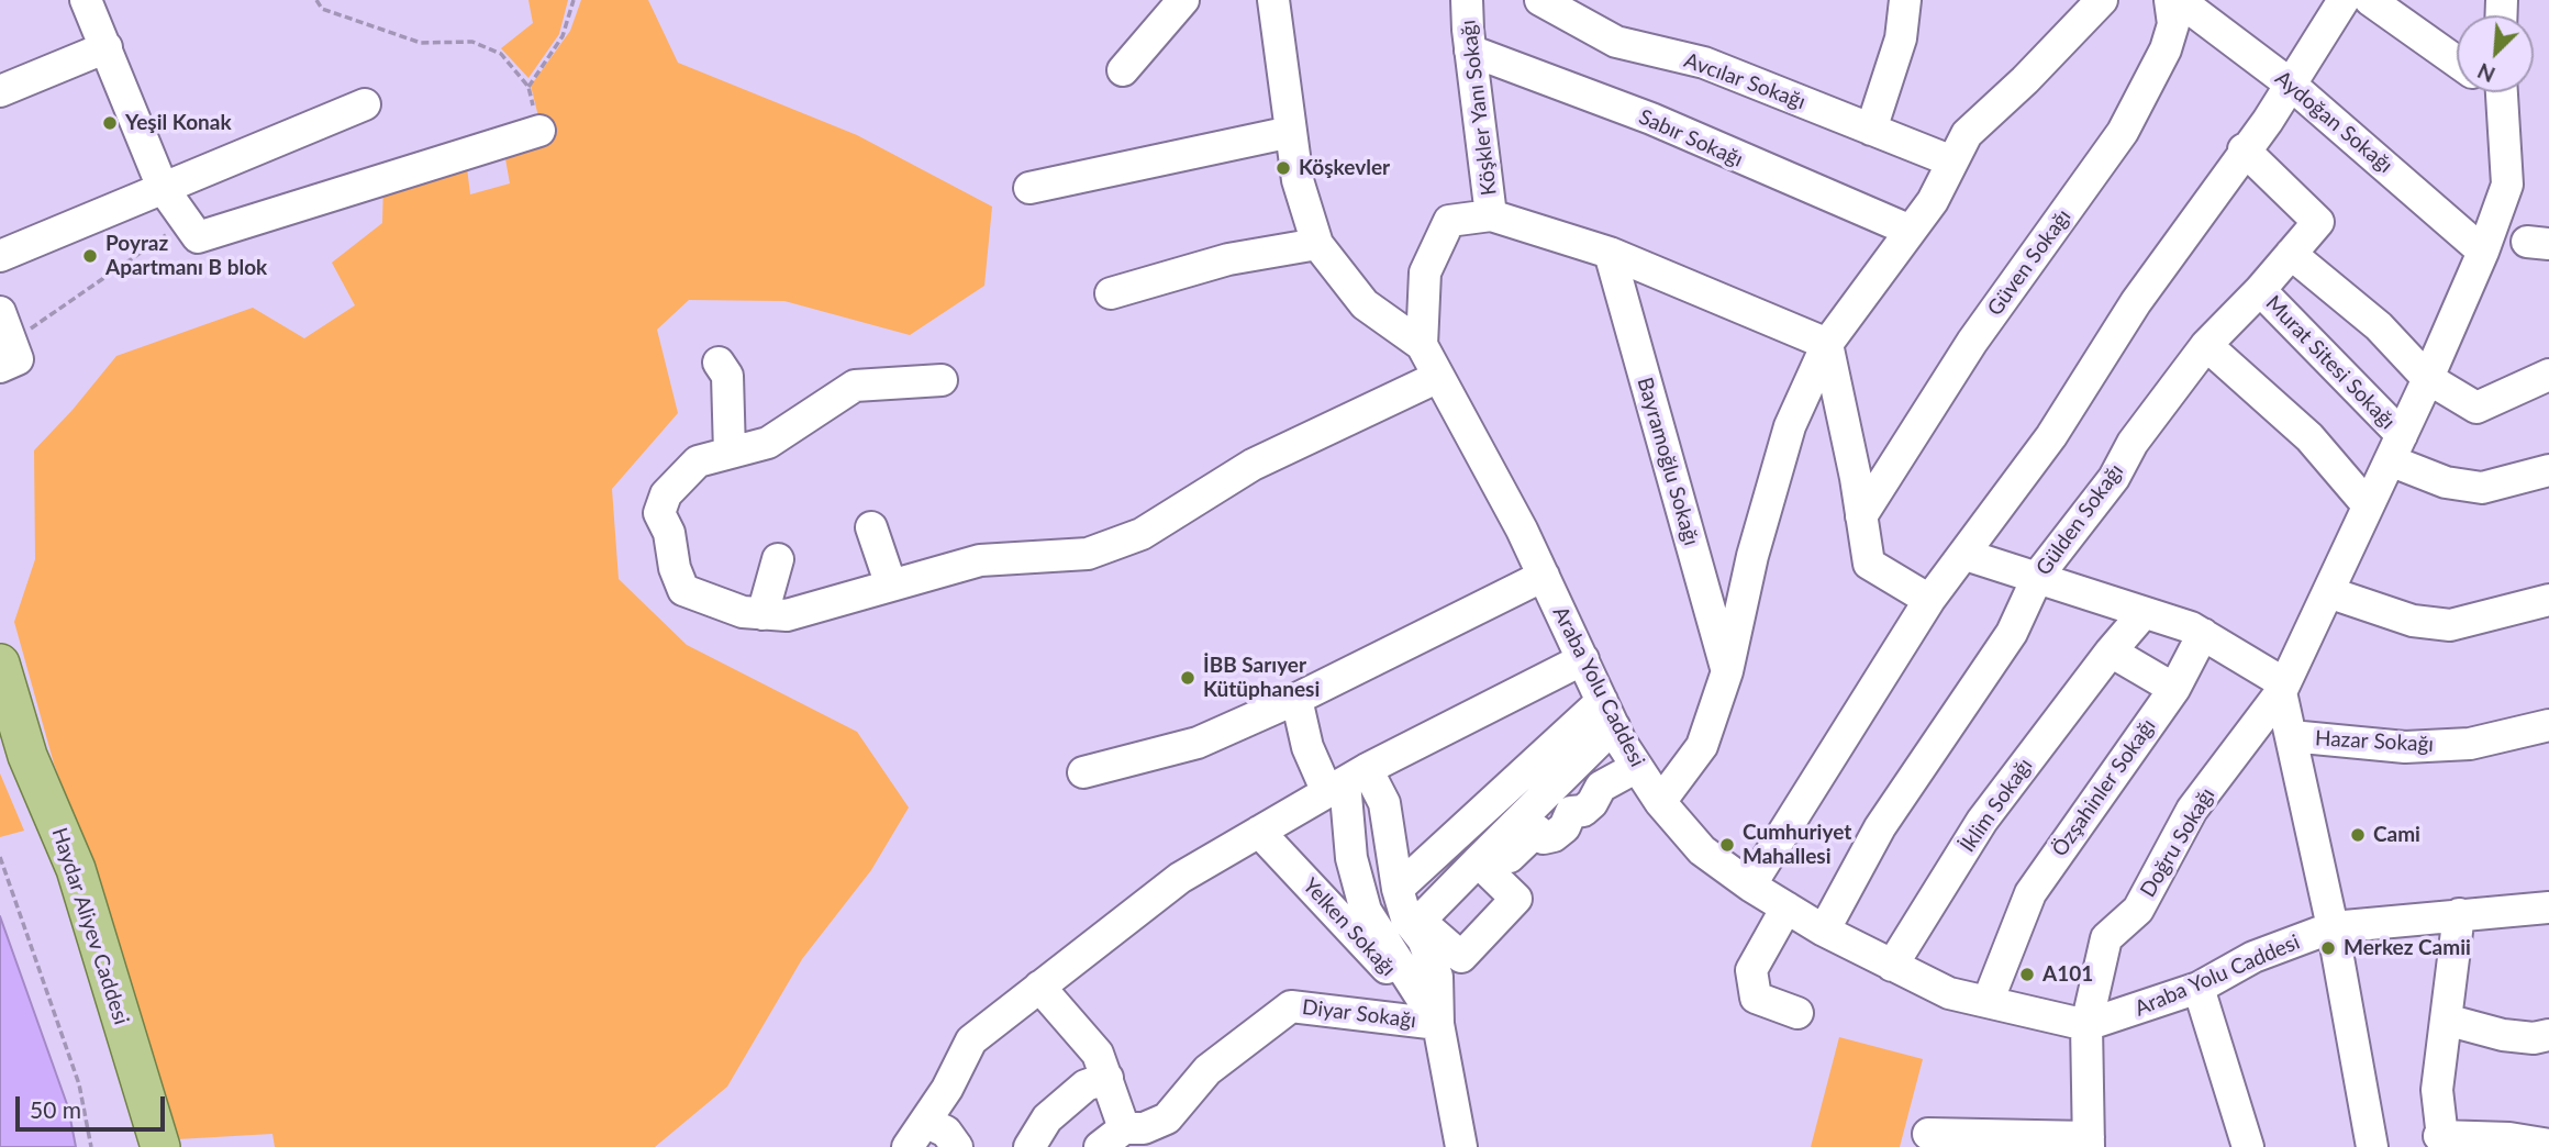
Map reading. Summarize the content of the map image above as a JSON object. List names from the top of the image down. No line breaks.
{"streets":{"main road":["Haydar Aliyev Caddesi"],"street":["Avcılar Sokağı","Köşkler Yanı Sokağı","Aydoğan Sokağı","Sabır Sokağı","Güven Sokağı","Murat Sitesi Sokağı","Bayramoğlu Sokağı","Gülden Sokağı","Araba Yolu Caddesi","Hazar Sokağı","Özşahinler Sokağı","İklim Sokağı","Doğru Sokağı","Yelken Sokağı","Diyar Sokağı"]},"crossings":[["Köşkler Yanı Sokağı","Sabır Sokağı"],["Aydoğan Sokağı","Doğru Sokağı"],["Murat Sitesi Sokağı","Gülden Sokağı"],["Murat Sitesi Sokağı","Doğru Sokağı"],["Gülden Sokağı","Araba Yolu Caddesi"],["Araba Yolu Caddesi","Özşahinler Sokağı"],["Araba Yolu Caddesi","İklim Sokağı"],["Araba Yolu Caddesi","Doğru Sokağı"],["Yelken Sokağı","Diyar Sokağı"]],"places":["Yeşil Konak","Köşkevler","Poyraz Apartmanı B blok","İBB Sarıyer Kütüphanesi","Cami","Cumhuriyet Mahallesi","Merkez Camii","A101"],"scale_bar":"50 m","north":"bottom left"}
